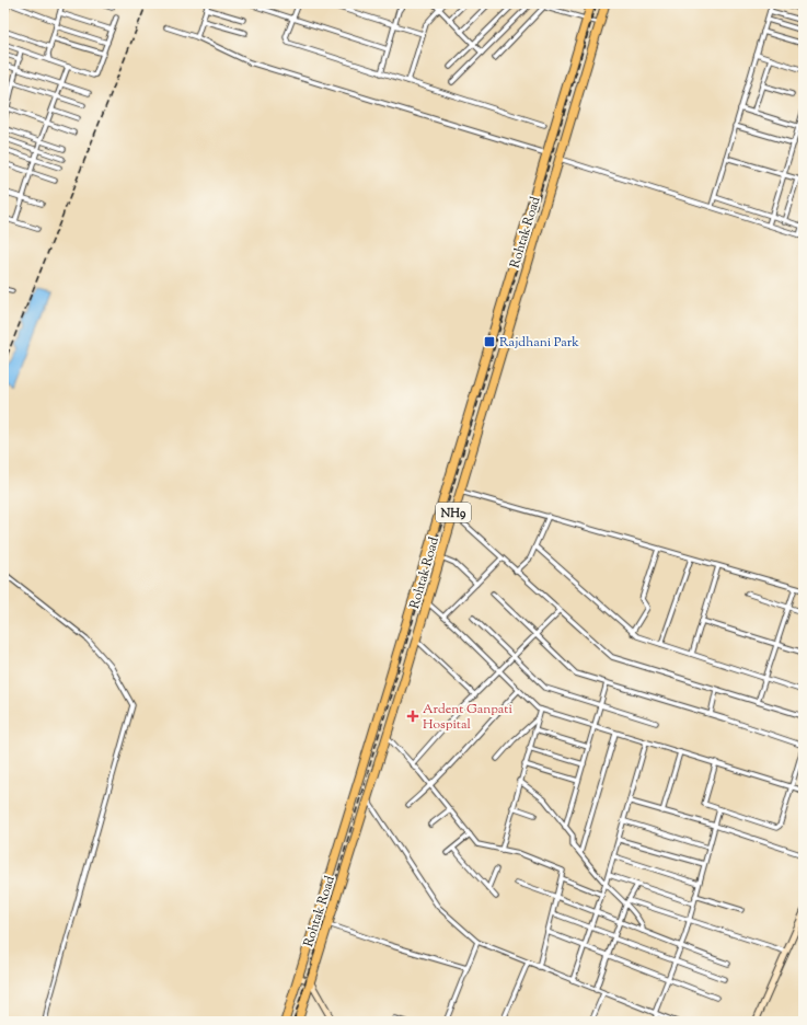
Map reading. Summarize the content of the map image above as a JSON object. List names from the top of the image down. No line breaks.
{"streets":{"highway":["Rohtak Road","NH9"]},"places":{"transit":["Rajdhani Park"],"health":["Ardent Ganpati Hospital"]}}
